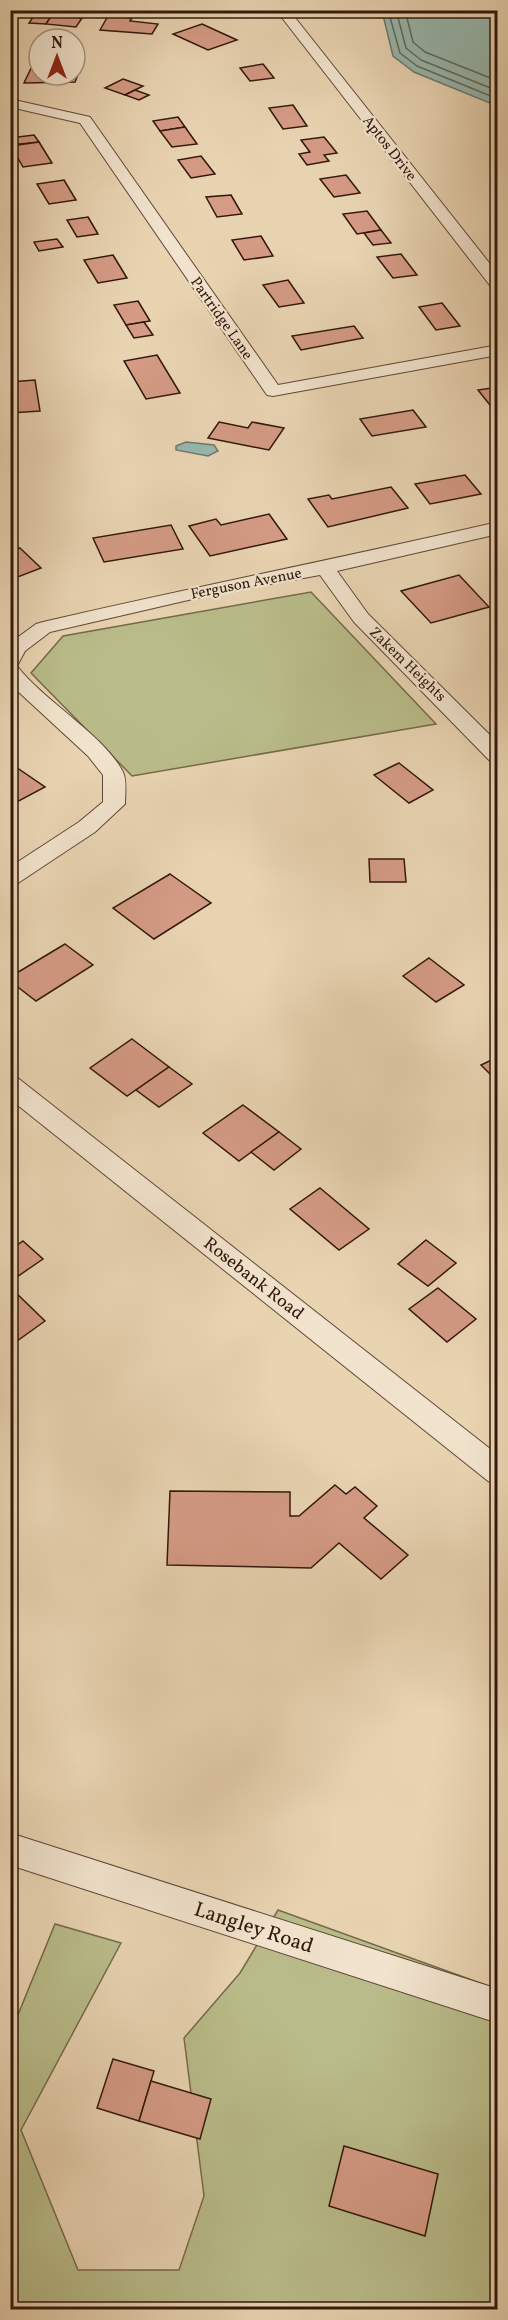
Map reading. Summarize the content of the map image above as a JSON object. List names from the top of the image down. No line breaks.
{"streets":{"street":["Aptos Drive","Partridge Lane","Ferguson Avenue","Zakem Heights","Rosebank Road","Langley Road"]},"crossings":[["Ferguson Avenue","Zakem Heights"]],"north":"top"}
